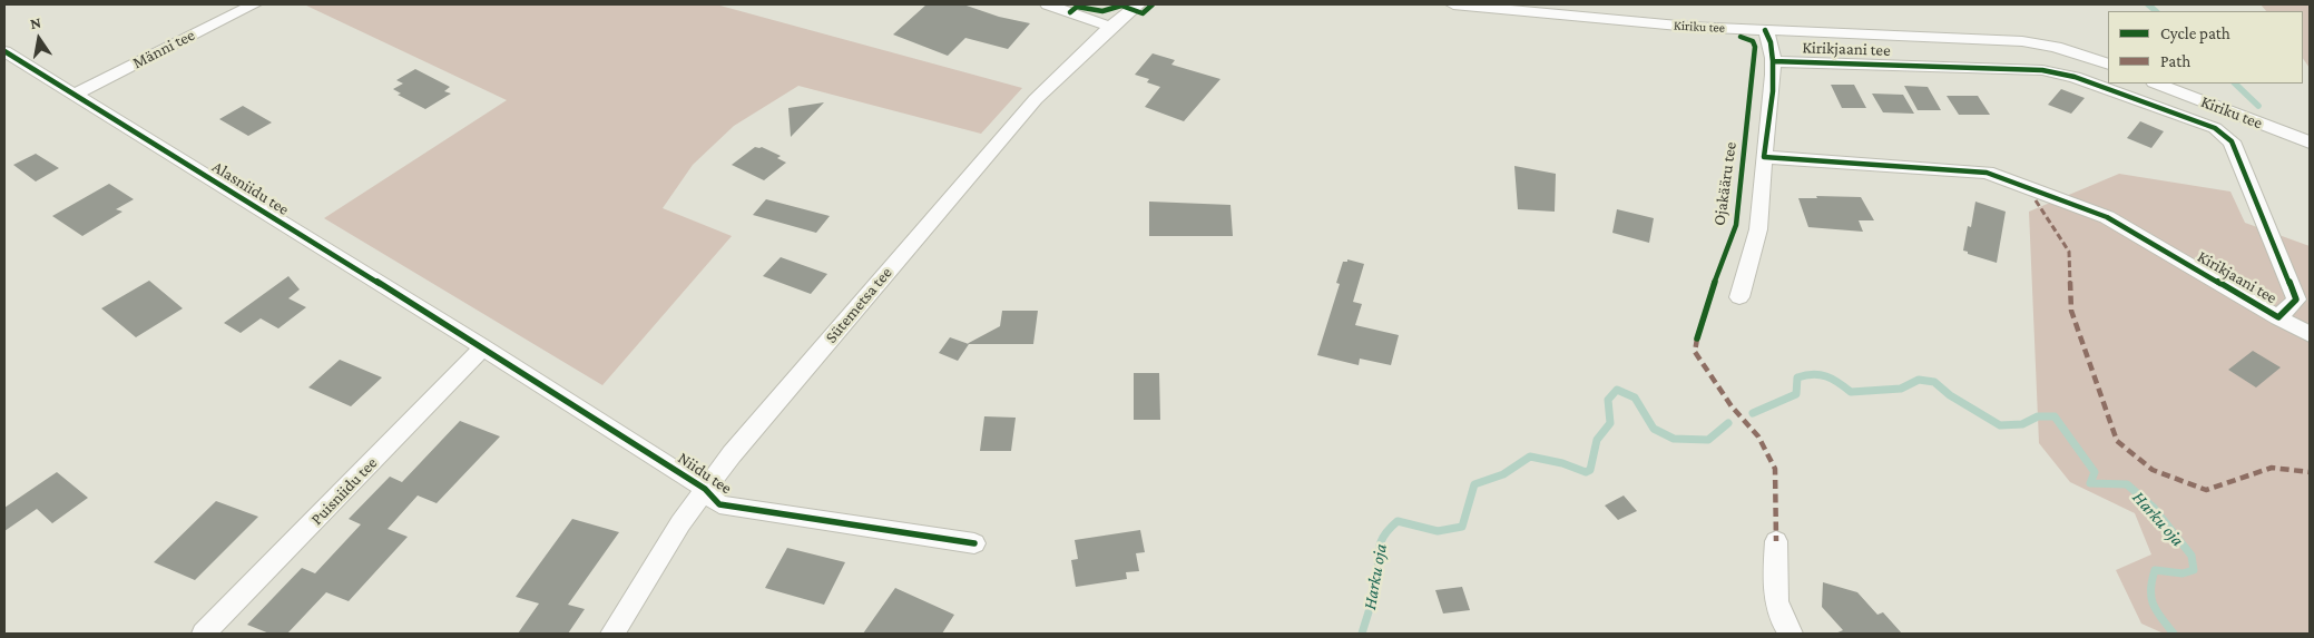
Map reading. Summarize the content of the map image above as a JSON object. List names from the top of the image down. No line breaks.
{"streets":{"street":["Kiriku tee","Männi tee","Kirikjaani tee","Ojakääru tee","Alasniidu tee","Sütemetsa tee","Niidu tee","Puisniidu tee"]},"crossings":[["Männi tee","Alasniidu tee"],["Kirikjaani tee","Ojakääru tee"],["Alasniidu tee","Niidu tee"],["Alasniidu tee","Puisniidu tee"],["Sütemetsa tee","Niidu tee"],["Niidu tee","Puisniidu tee"]],"water":["Harku oja"],"legend":["Cycle path","Path"],"north":"top"}
